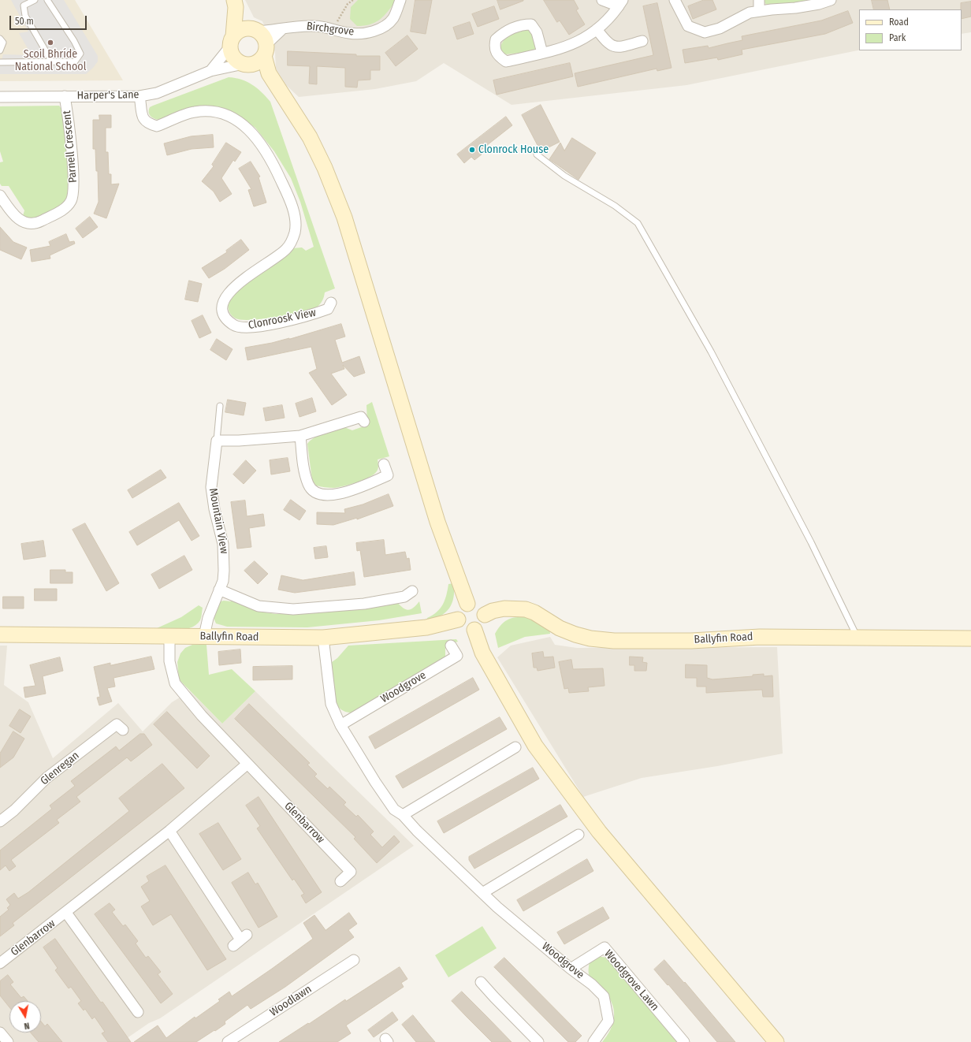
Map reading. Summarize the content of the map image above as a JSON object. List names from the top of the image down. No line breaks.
{"streets":{"street":["Birchgrove","Harper's Lane","Parnell Crescent","Clonroosk View","Mountain View","Ballyfin Road","Woodgrove","Glenregan","Glenbarrow","Woodgrove Lawn","Woodlawn"]},"crossings":[["Birchgrove","Harper's Lane"],["Harper's Lane","Parnell Crescent"],["Harper's Lane","Clonroosk View"],["Mountain View","Ballyfin Road"],["Ballyfin Road","Woodgrove"],["Ballyfin Road","Glenbarrow"],["Woodgrove","Woodgrove Lawn"]],"places":["Scoil Bhríde National School","Clonrock House"],"legend":["Road","Park"],"scale_bar":"50 m","north":"bottom"}
